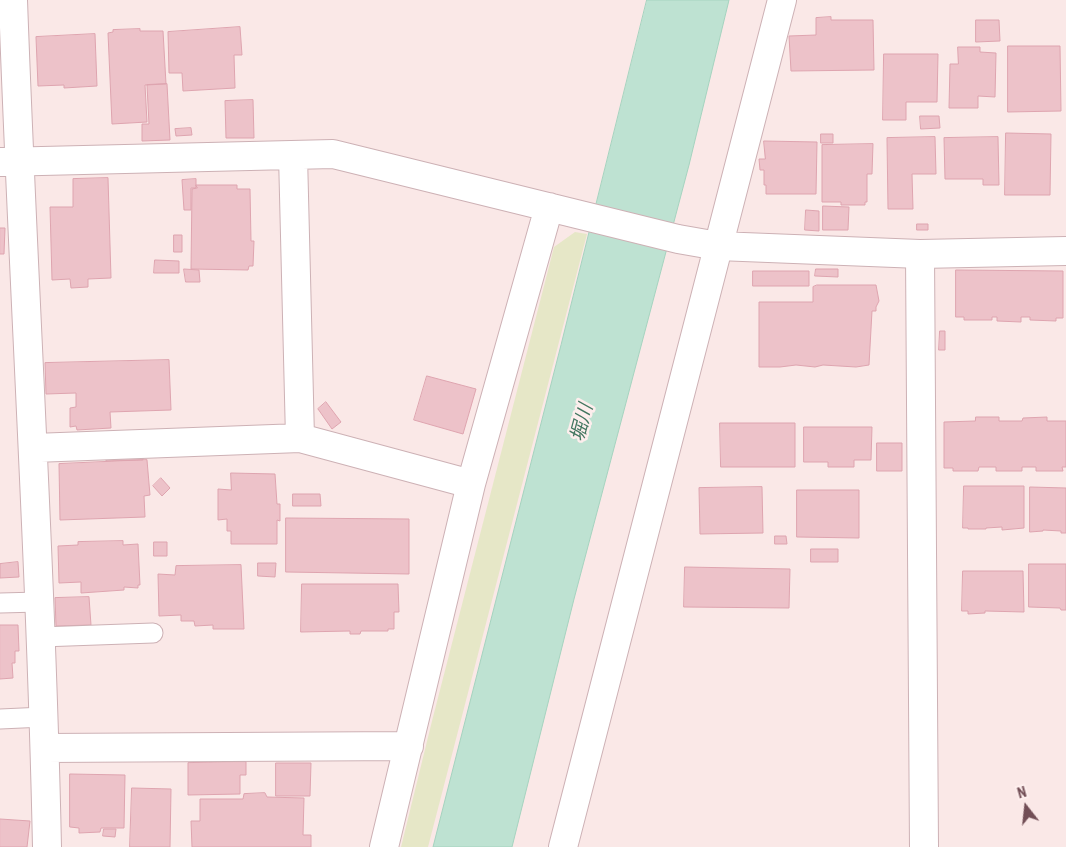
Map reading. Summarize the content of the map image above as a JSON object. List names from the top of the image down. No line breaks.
{"water":["堀川"],"north":"top"}
